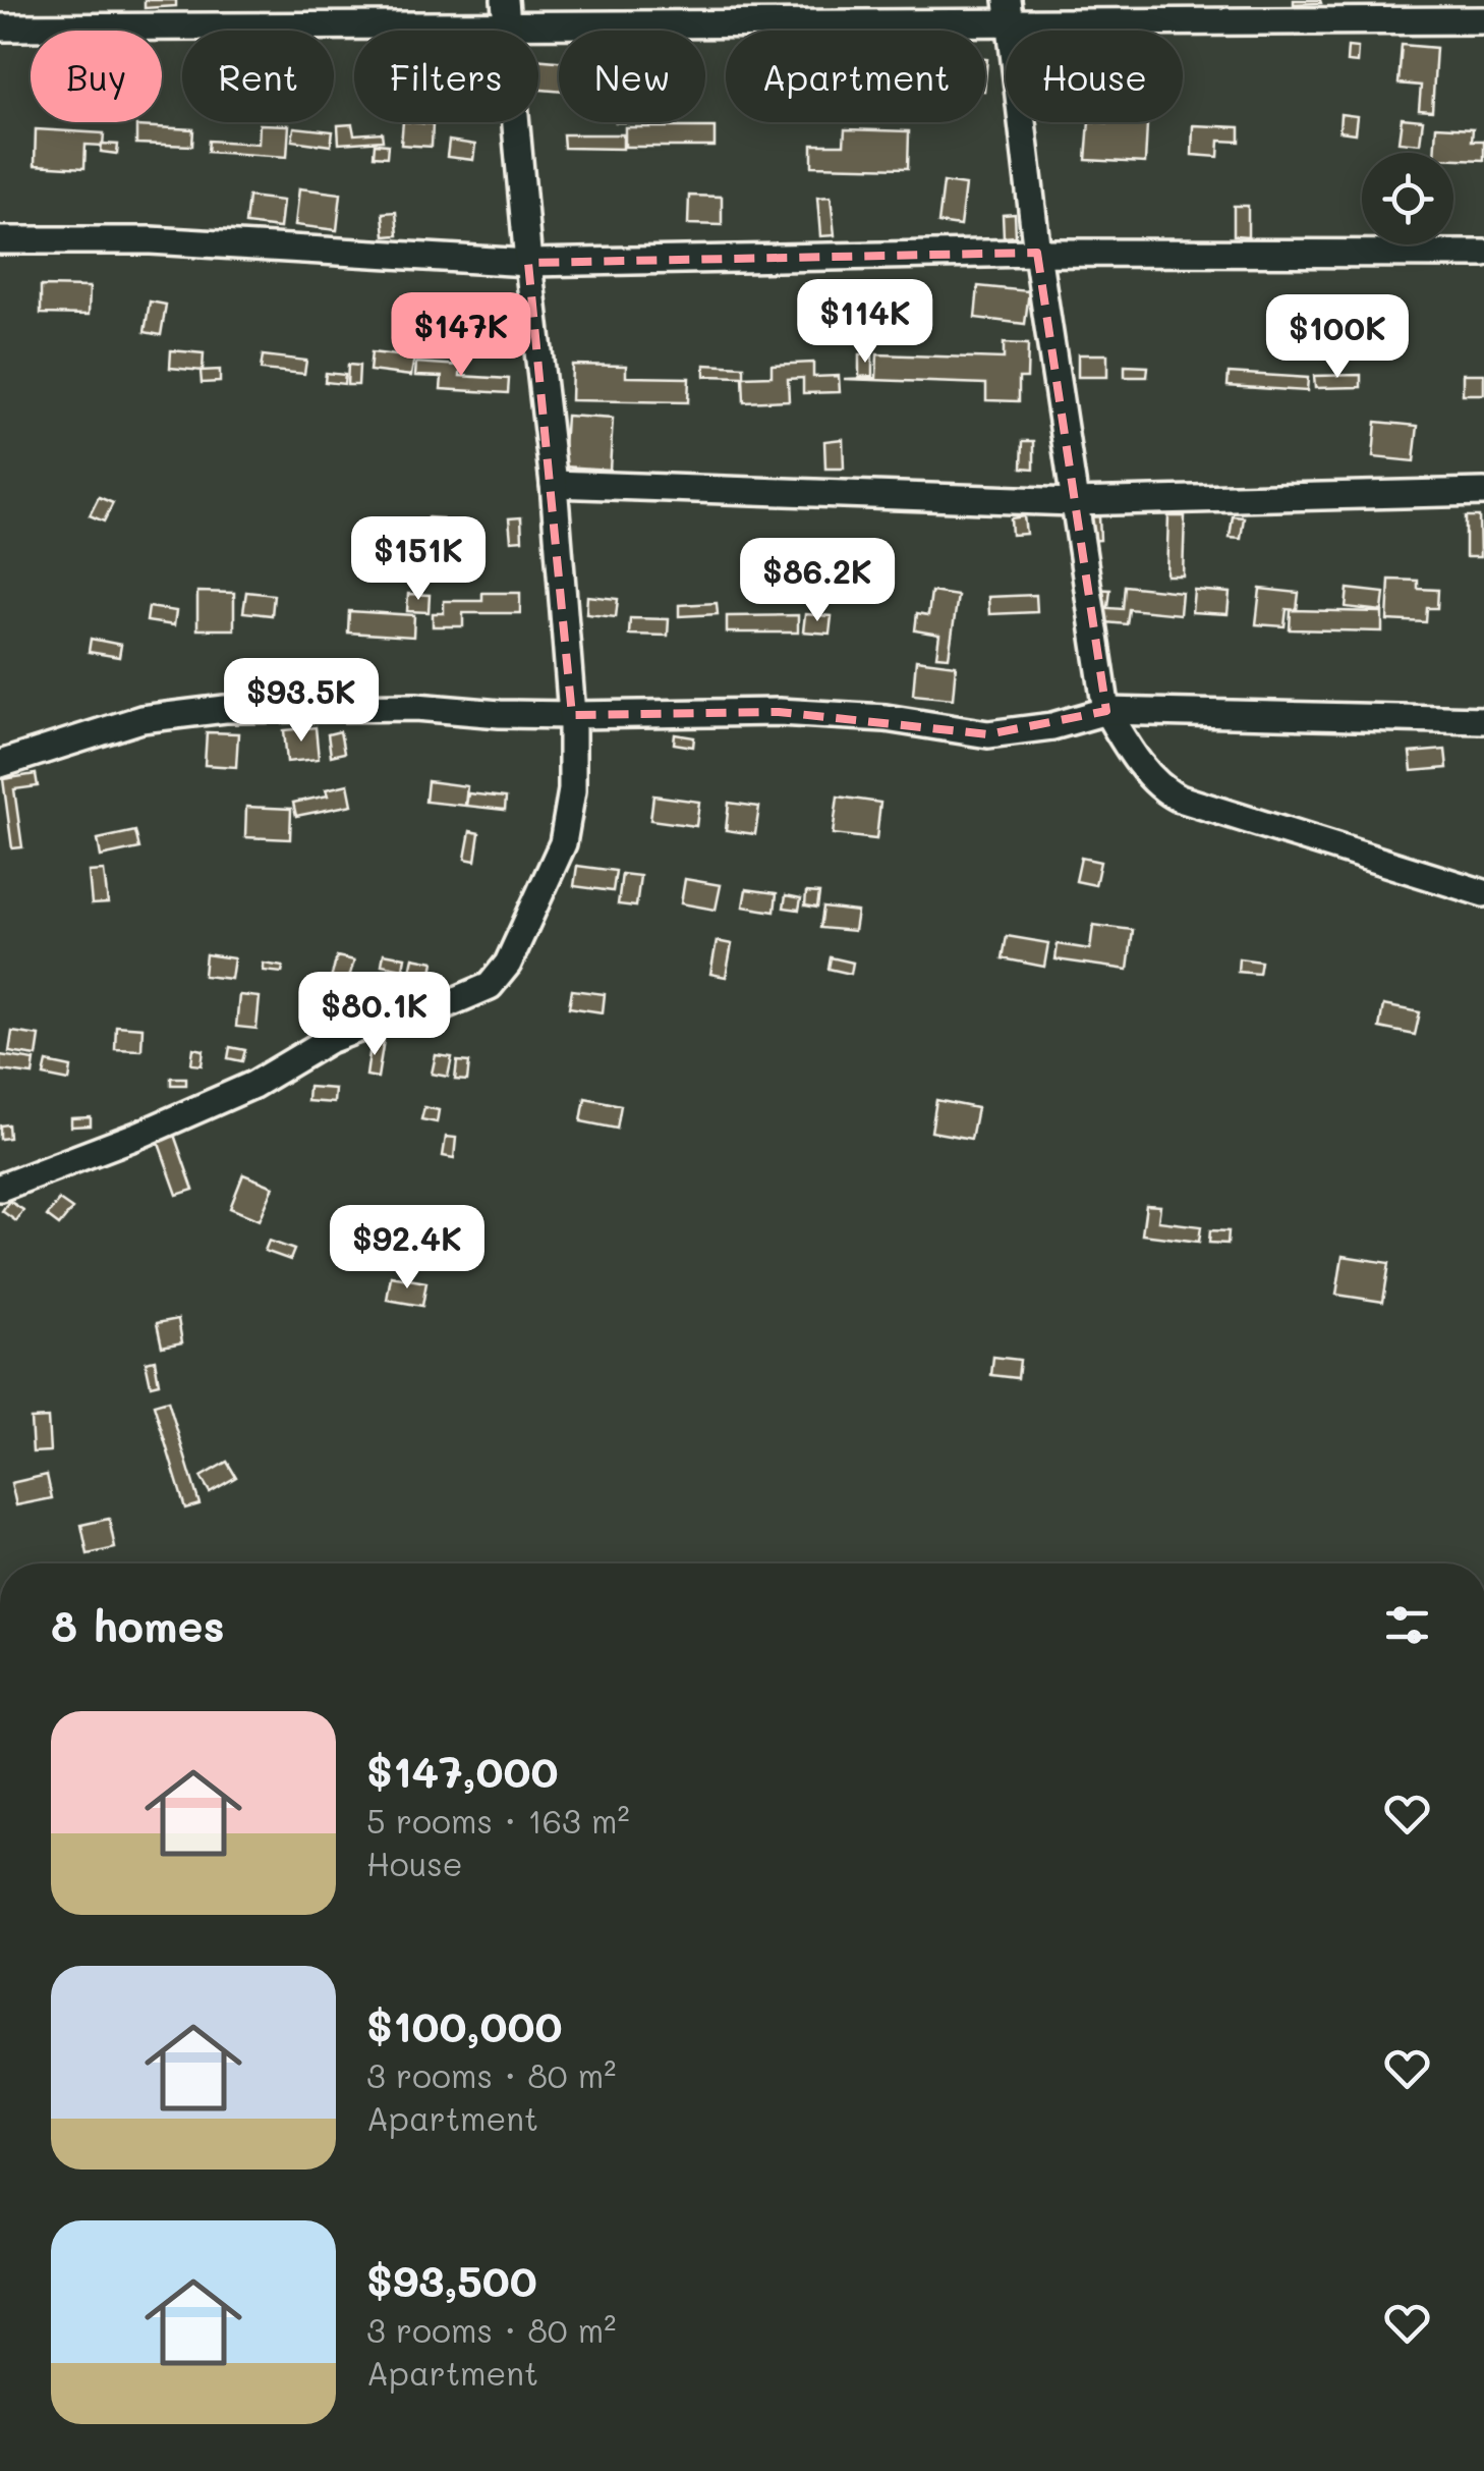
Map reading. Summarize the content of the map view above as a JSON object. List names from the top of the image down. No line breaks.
{"page":{"chip":["Buy","Rent","Filters","New","Apartment","House"],"price":["$114K","$147K","$100K","$151K","$86.2K","$93.5K","$80.1K","$92.4K"],"heading":"8 homes","list":[{"name":"$147,000","note":"5 rooms · 163 m² · House"},{"name":"$100,000","note":"3 rooms · 80 m² · Apartment"},{"name":"$93,500","note":"3 rooms · 80 m² · Apartment"}]}}
